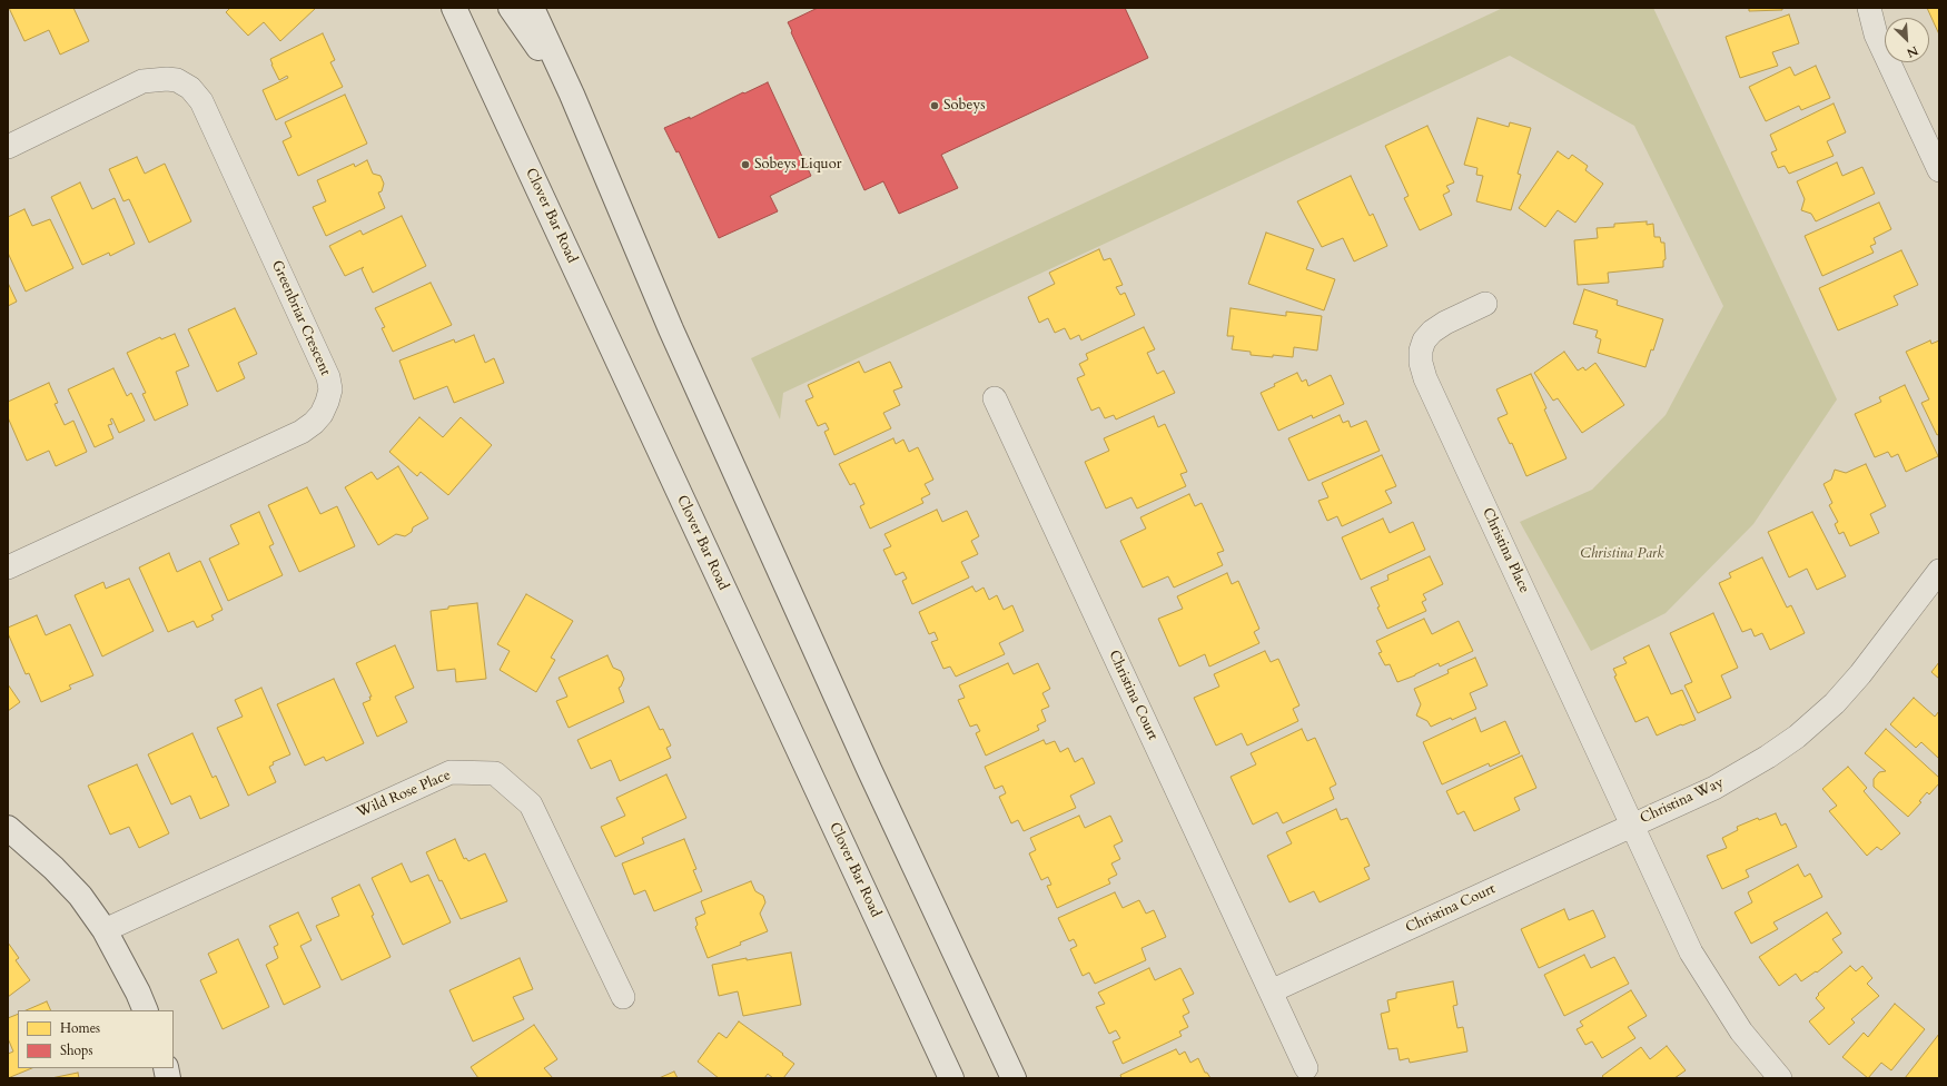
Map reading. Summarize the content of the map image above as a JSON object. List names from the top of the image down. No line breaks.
{"streets":{"main road":["Clover Bar Road"],"street":["Greenbriar Crescent","Christina Place","Christina Court","Wild Rose Place","Christina Way"]},"crossings":[["Christina Place","Christina Court"],["Christina Place","Christina Way"],["Christina Court","Christina Way"]],"parks":["Christina Park"],"places":["Sobeys","Sobeys Liquor"],"legend":["Homes","Shops"],"north":"bottom right"}
